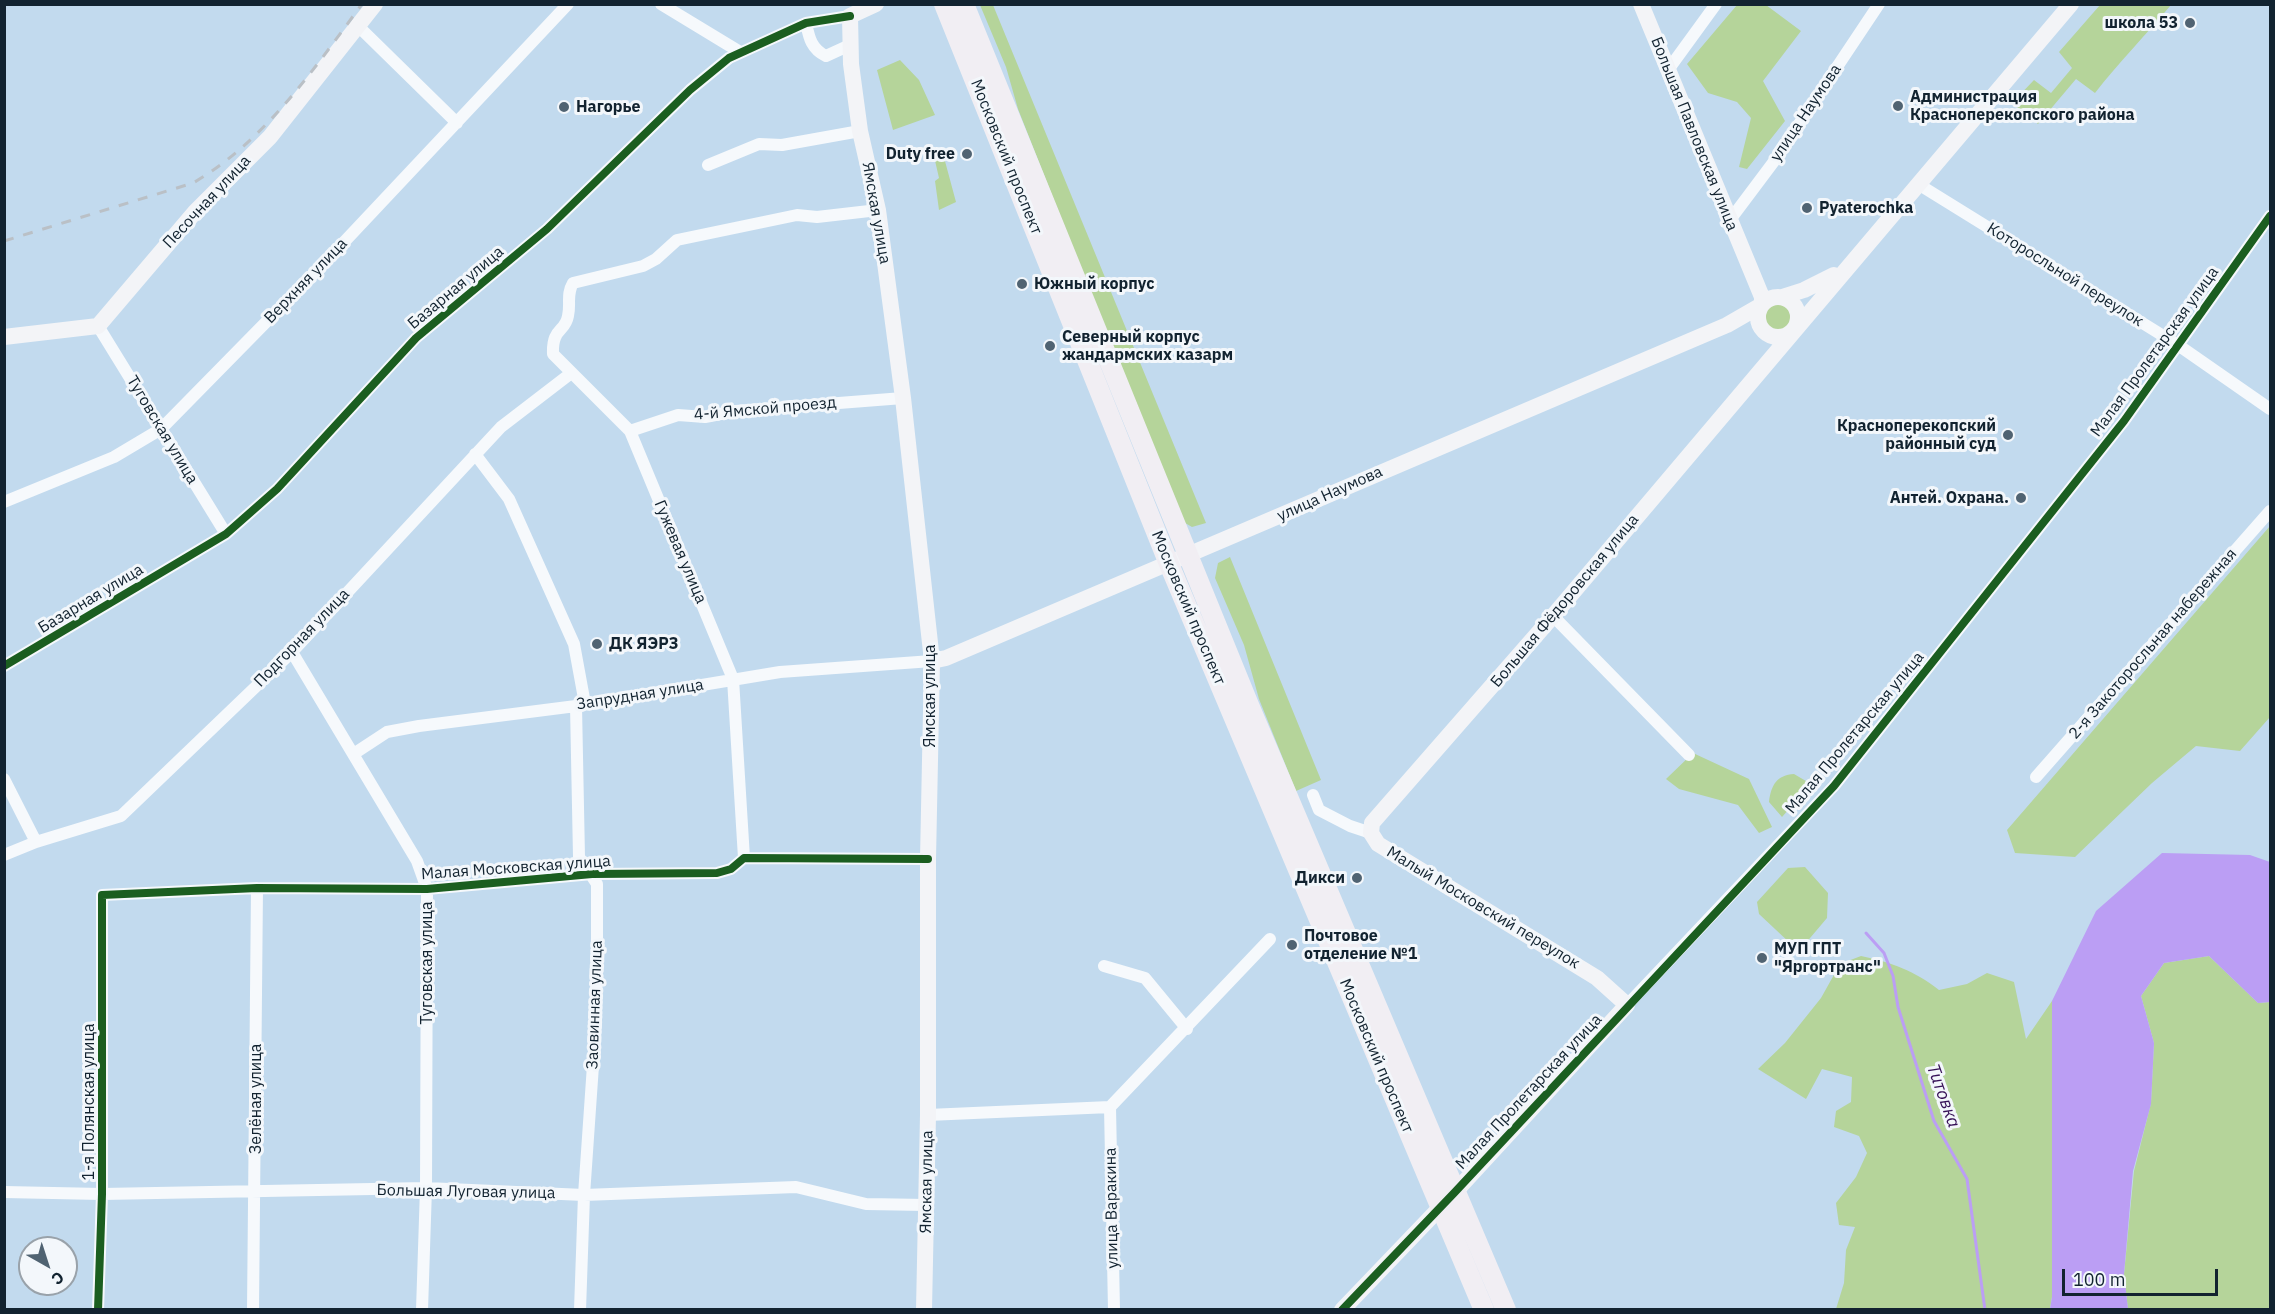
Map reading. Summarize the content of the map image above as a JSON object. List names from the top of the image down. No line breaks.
{"streets":{"main road":["улица Наумова","Большая Павловская улица","Московский проспект","Песочная улица","Ямская улица","Базарная улица","Малая Пролетарская улица","Большая Фёдоровская улица","Малый Московский переулок"],"street":["Которосльной переулок","Верхняя улица","4-й Ямской проезд","Туговская улица","Гужевая улица","Подгорная улица","2-я Закоторосльная набережная","Запрудная улица","Малая Московская улица","Заовинная улица","Зелёная улица","1-я Полянская улица","Большая Луговая улица","улица Варакина"]},"crossings":[["улица Наумова","Большая Павловская улица"],["улица Наумова","Московский проспект"],["улица Наумова","Ямская улица"],["улица Наумова","Большая Фёдоровская улица"],["улица Наумова","Запрудная улица"],["Большая Павловская улица","Большая Фёдоровская улица"],["Московский проспект","Малая Пролетарская улица"],["Песочная улица","Туговская улица"],["Ямская улица","Базарная улица"],["Ямская улица","4-й Ямской проезд"],["Ямская улица","Гужевая улица"],["Ямская улица","Запрудная улица"],["Ямская улица","Большая Луговая улица"],["Которосльной переулок","Малая Пролетарская улица"],["Которосльной переулок","Большая Фёдоровская улица"],["Верхняя улица","Туговская улица"],["Базарная улица","Туговская улица"],["Малая Пролетарская улица","Малый Московский переулок"],["4-й Ямской проезд","Гужевая улица"],["Туговская улица","Подгорная улица"],["Туговская улица","Запрудная улица"],["Туговская улица","Малая Московская улица"],["Туговская улица","Большая Луговая улица"],["Гужевая улица","Подгорная улица"],["Гужевая улица","Запрудная улица"],["Гужевая улица","Малая Московская улица"],["Большая Фёдоровская улица","Малый Московский переулок"],["Подгорная улица","Заовинная улица"],["Запрудная улица","Заовинная улица"],["Малая Московская улица","Заовинная улица"],["Малая Московская улица","Зелёная улица"],["Малая Московская улица","1-я Полянская улица"],["Заовинная улица","Большая Луговая улица"],["Зелёная улица","Большая Луговая улица"],["1-я Полянская улица","Большая Луговая улица"]],"water":["Титовка"],"places":["школа 53","Администрация Красноперекопского района","Нагорье","Duty free","Pyaterochka","Южный корпус","Северный корпус жандармских казарм","Красноперекопский районный суд","Антей. Охрана.","ДК ЯЭРЗ","Дикси","Почтовое отделение №1","МУП ГПТ \"Яргортранс\""],"scale_bar":"100 m","north":"bottom right"}
